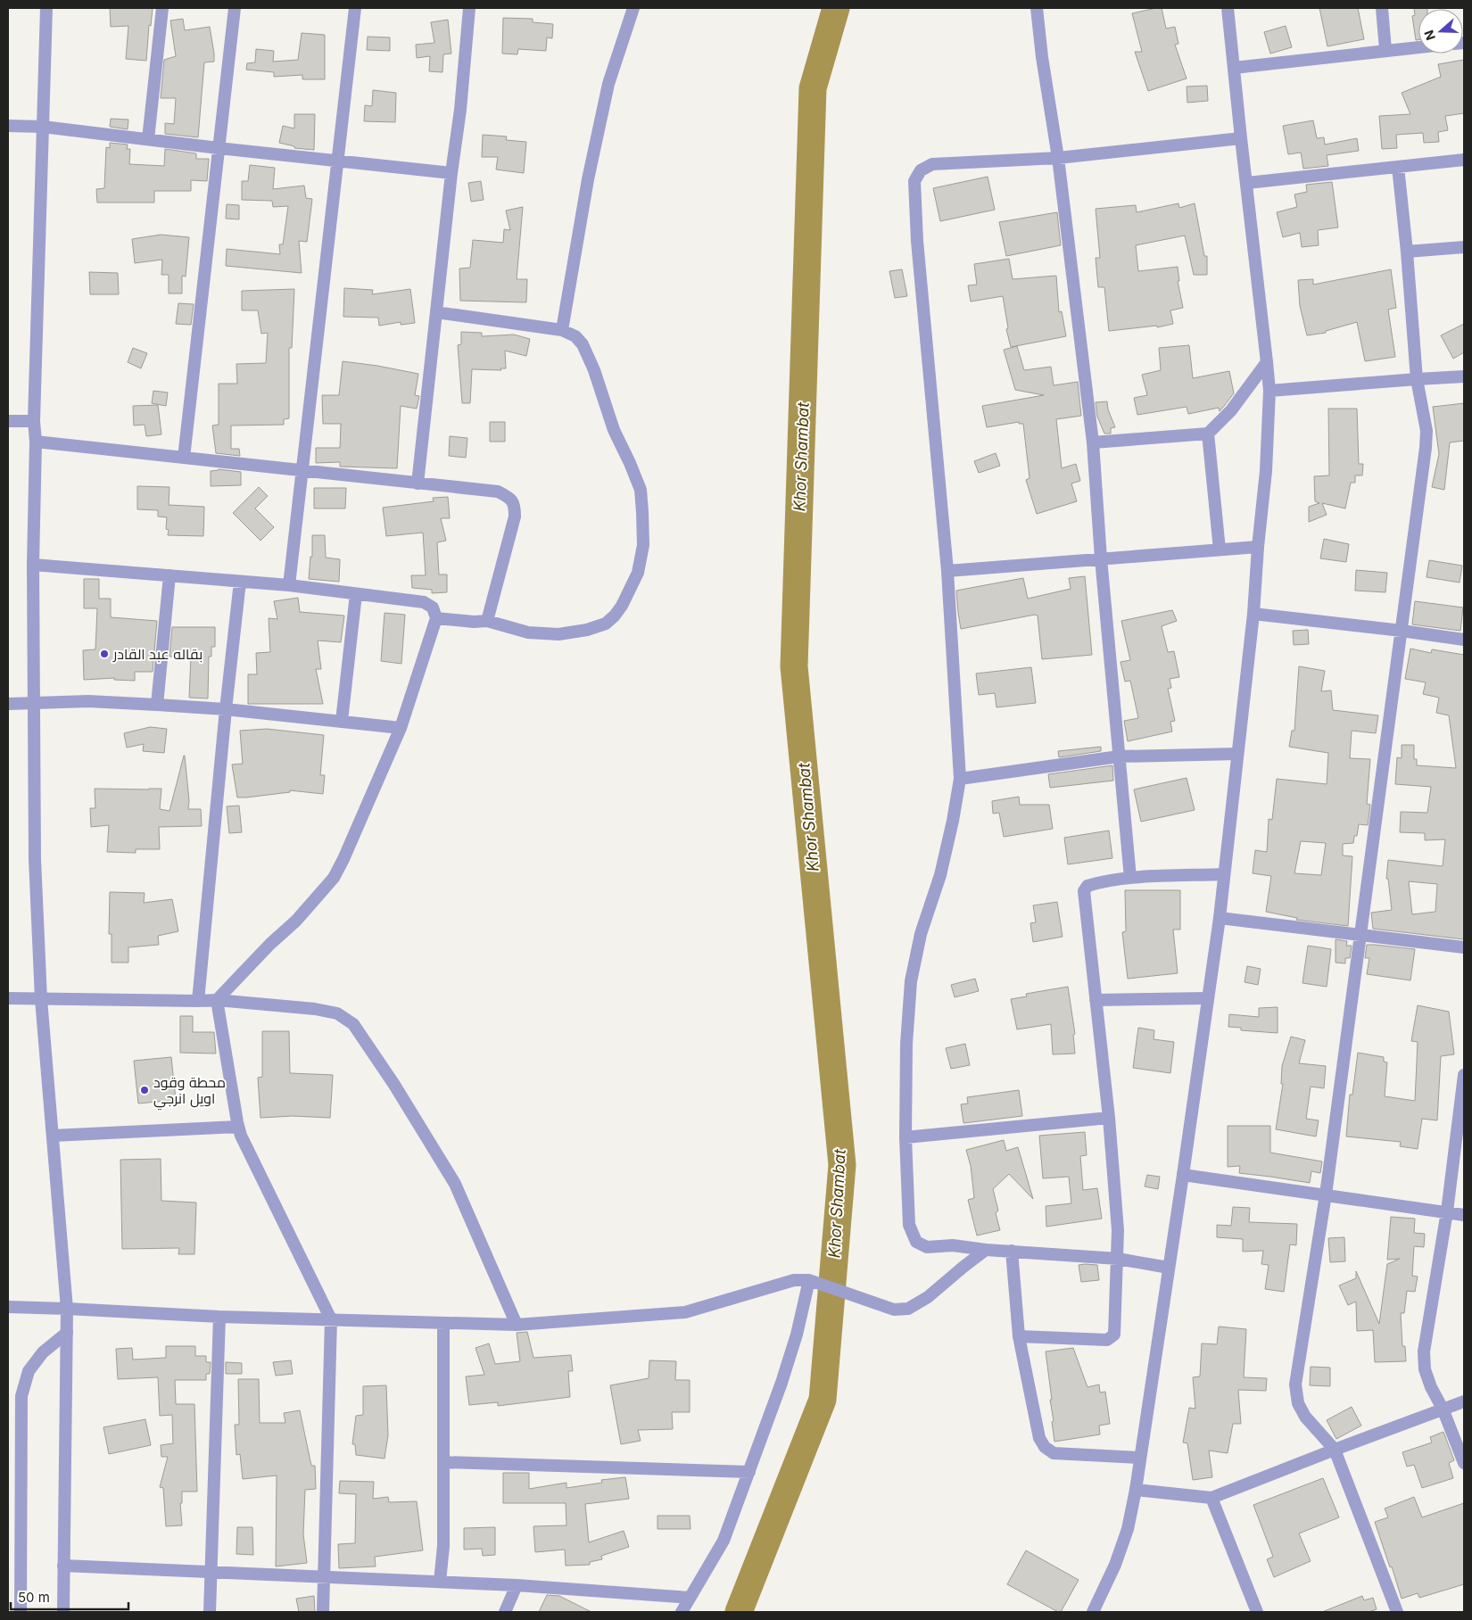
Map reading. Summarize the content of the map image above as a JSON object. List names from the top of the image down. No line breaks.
{"water":["Khor Shambat"],"places":["بقاله عبد القادر","محطة وقود اويل انرجي"],"scale_bar":"50 m","north":"left"}
